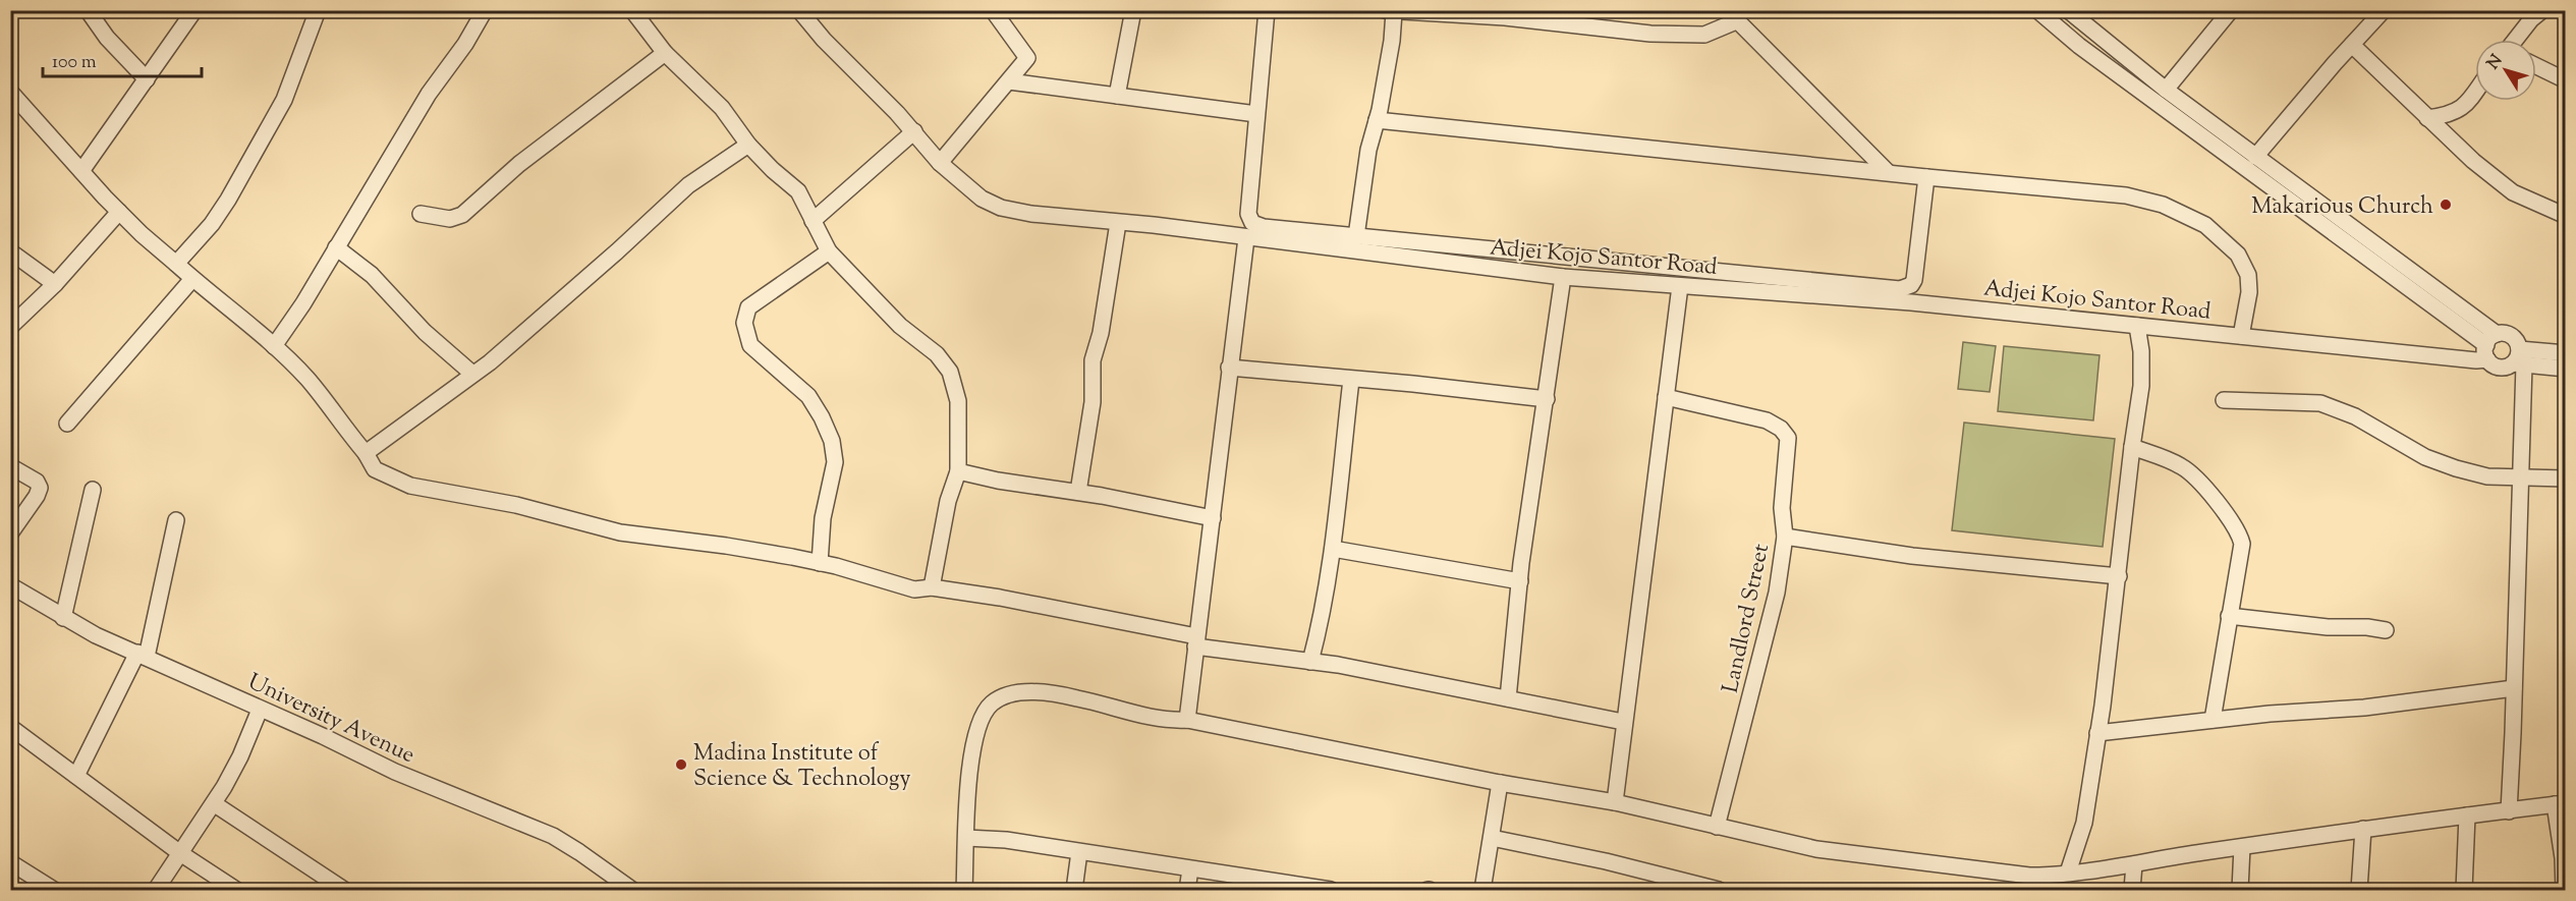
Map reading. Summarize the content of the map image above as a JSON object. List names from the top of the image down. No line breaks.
{"streets":{"street":["Adjei Kojo Santor Road","Landlord Street","University Avenue"]},"places":["Makarious Church","Madina Institute of Science & Technology"],"scale_bar":"100 m","north":"top left"}
